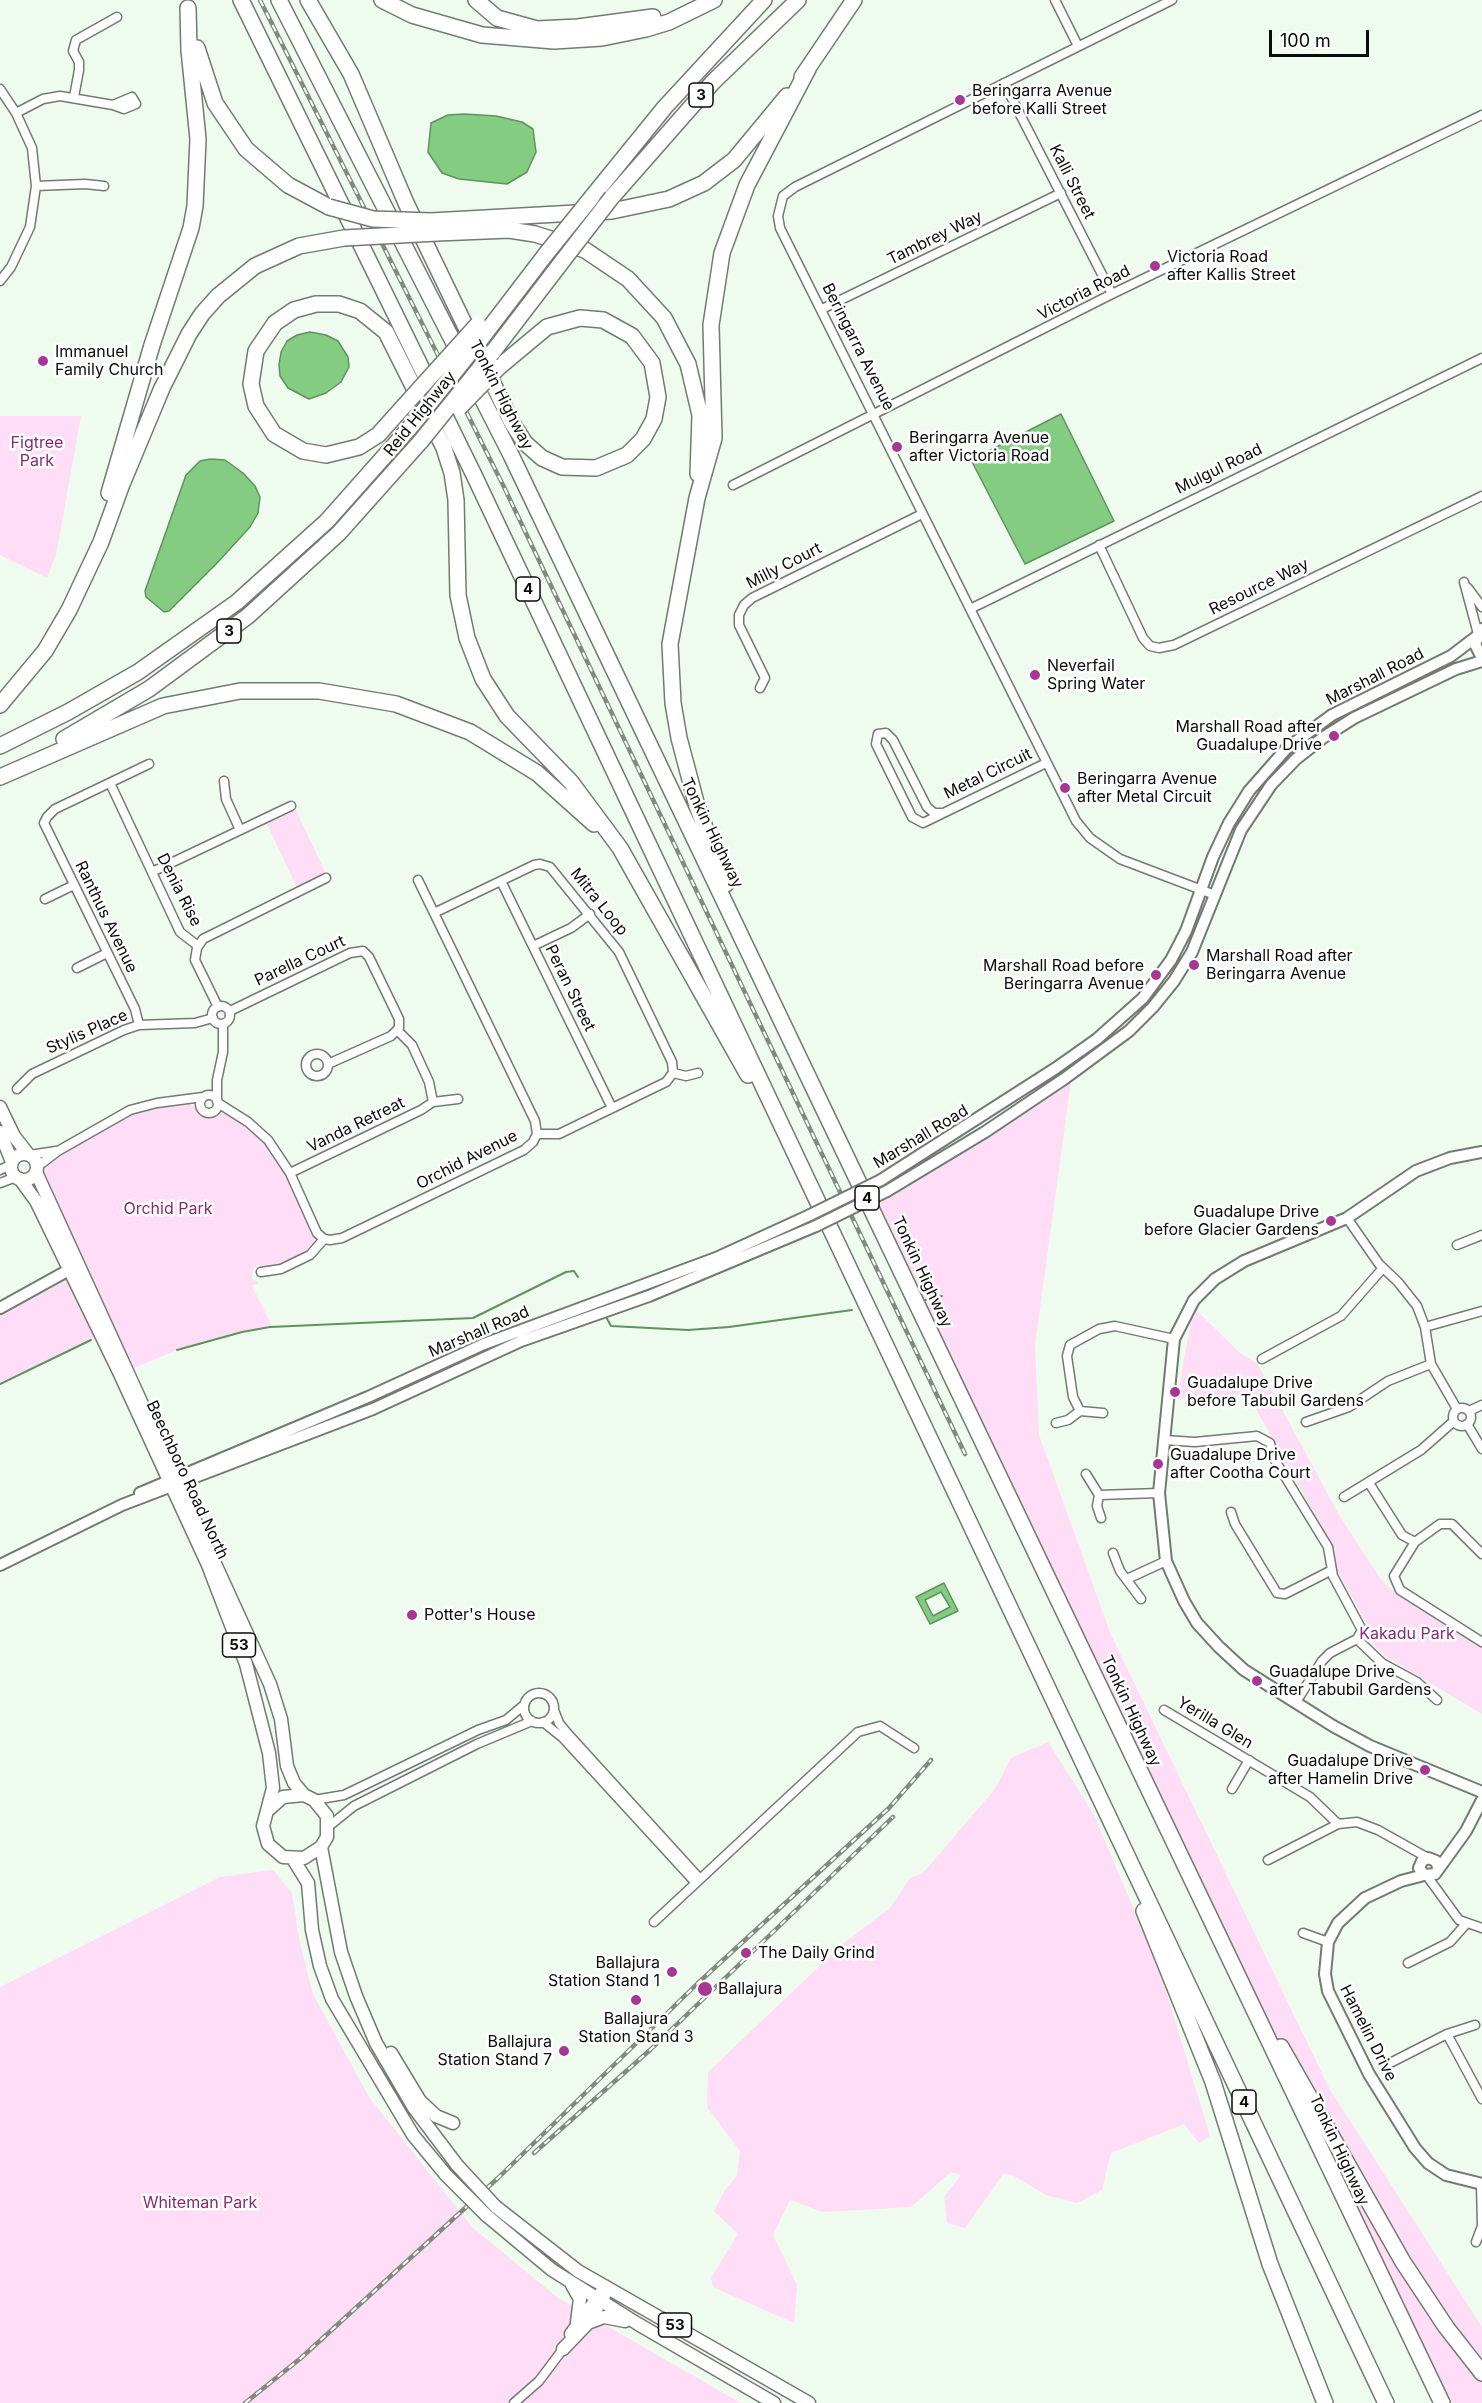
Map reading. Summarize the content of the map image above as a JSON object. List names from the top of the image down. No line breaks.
{"streets":{"highway":["3","Tonkin Highway","Reid Highway","4"],"main road":["Marshall Road","Beechboro Road North","53","Hamelin Drive"],"street":["Kalli Street","Tambrey Way","Victoria Road","Beringarra Avenue","Mulgul Road","Milly Court","Resource Way","Metal Circuit","Denia Rise","Mitra Loop","Ranthus Avenue","Parella Court","Peran Street","Stylis Place","Vanda Retreat","Orchid Avenue","Yerilla Glen"]},"crossings":[["3","Reid Highway"],["Kalli Street","Tambrey Way"],["Kalli Street","Victoria Road"],["Kalli Street","Beringarra Avenue"],["Tambrey Way","Beringarra Avenue"],["Victoria Road","Beringarra Avenue"],["Beringarra Avenue","Mulgul Road"],["Beringarra Avenue","Milly Court"],["Beringarra Avenue","Marshall Road"],["Beringarra Avenue","Metal Circuit"],["Mulgul Road","Resource Way"],["Marshall Road","Beechboro Road North"],["Denia Rise","Ranthus Avenue"],["Denia Rise","Parella Court"],["Denia Rise","Stylis Place"],["Mitra Loop","Peran Street"],["Mitra Loop","Orchid Avenue"],["Ranthus Avenue","Stylis Place"],["Parella Court","Stylis Place"],["Beechboro Road North","53"]],"parks":["Figtree Park","Orchid Park","Kakadu Park","Whiteman Park"],"places":["Beringarra Avenue before Kalli Street","Victoria Road after Kallis Street","Immanuel Family Church","Beringarra Avenue after Victoria Road","Neverfail Spring Water","Marshall Road after Guadalupe Drive","Beringarra Avenue after Metal Circuit","Marshall Road after Beringarra Avenue","Marshall Road before Beringarra Avenue","Guadalupe Drive before Glacier Gardens","Guadalupe Drive before Tabubil Gardens","Guadalupe Drive after Cootha Court","Potter's House","Guadalupe Drive after Tabubil Gardens","Guadalupe Drive after Hamelin Drive","The Daily Grind","Ballajura Station Stand 1","Ballajura","Ballajura Station Stand 3","Ballajura Station Stand 7"],"scale_bar":"100 m"}
